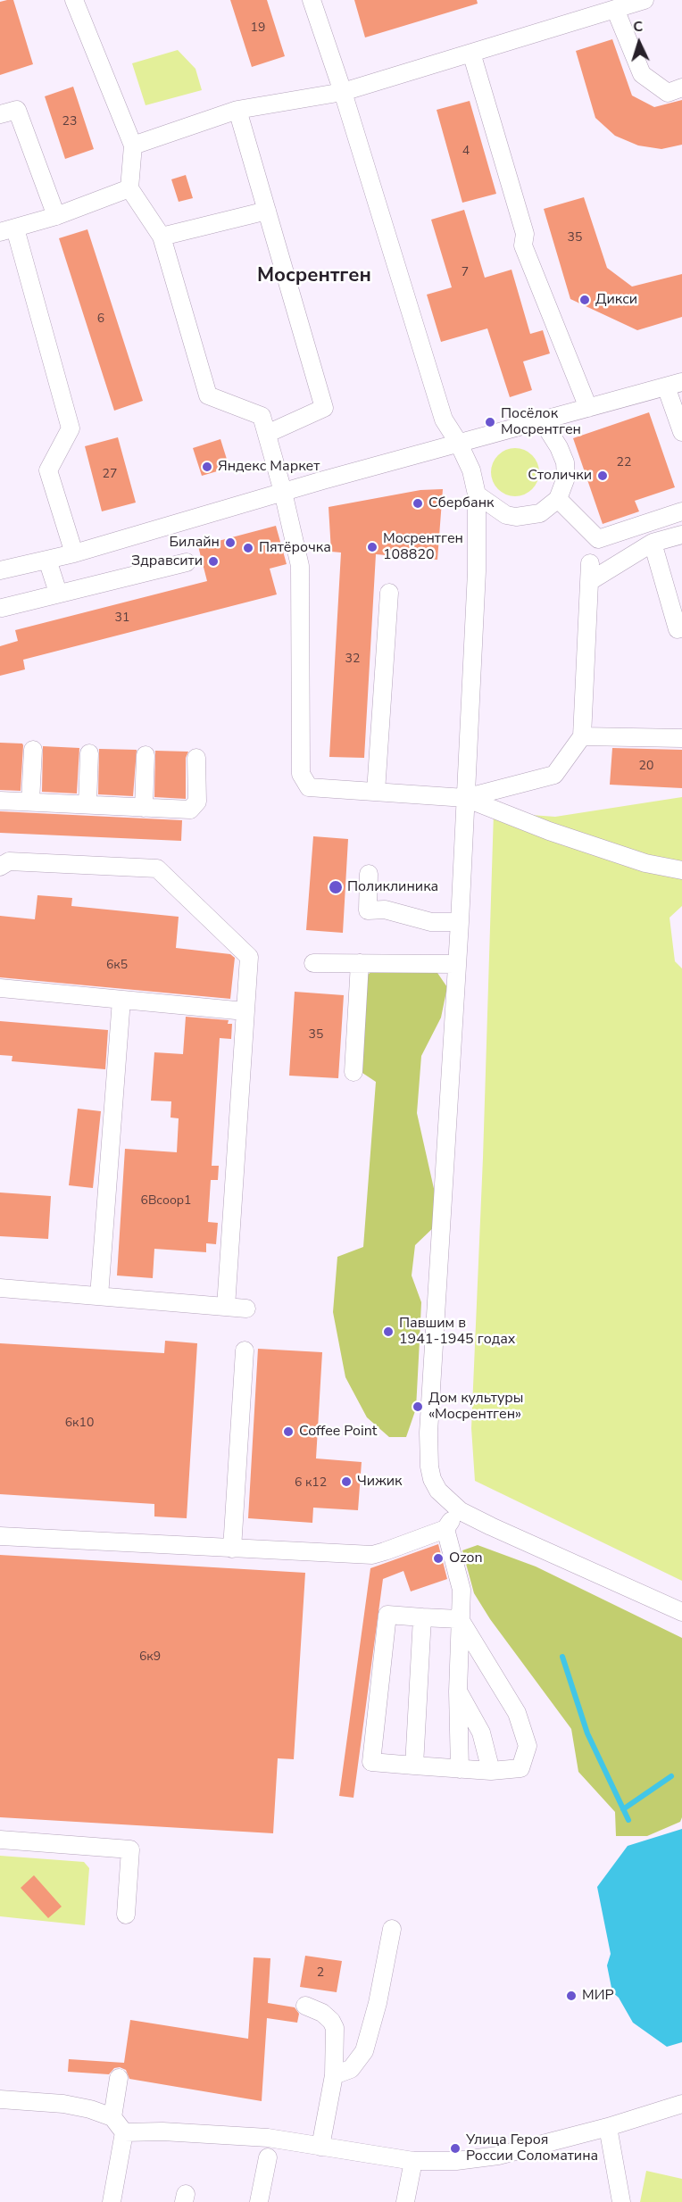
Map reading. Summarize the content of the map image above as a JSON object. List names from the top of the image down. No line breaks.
{"districts":["Мосрентген"],"places":["Дикси","Посёлок Мосрентген","Яндекс Маркет","Столички","Сбербанк","Билайн","Мосрентген 108820","Пятёрочка","Здравсити","Поликлиника","Павшим в 1941-1945 годах","Дом культуры «Мосрентген»","Coffee Point","Чижик","Ozon","МИР","Улица Героя России Соломатина"],"house_numbers":["19","23","4","35","7","6","22","27","31","32","20","6к5","35","6Всоор1","6к10","6 к12","6к9","2"],"north":"top"}
